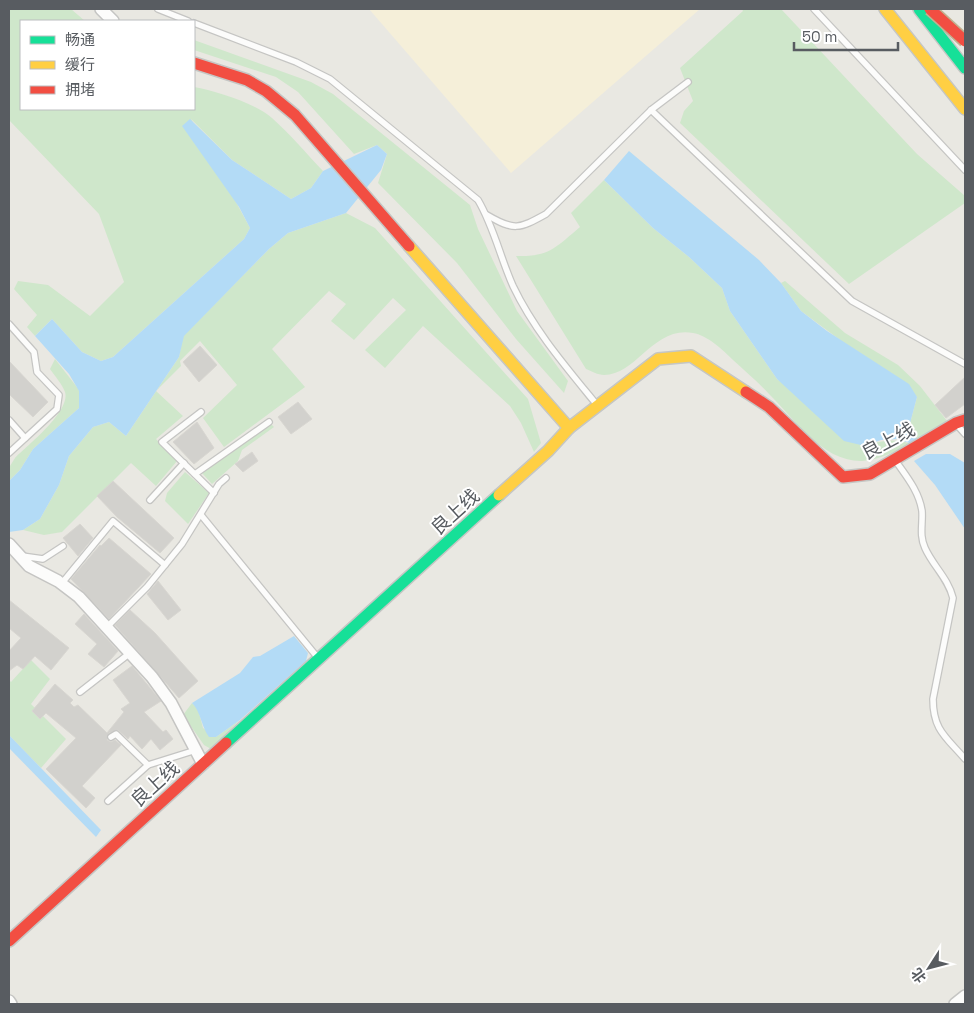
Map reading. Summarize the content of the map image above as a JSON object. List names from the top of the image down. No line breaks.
{"streets":{"main road":["良上线"]},"legend":["畅通","缓行","拥堵"],"scale_bar":"50 m","north":"bottom left"}
